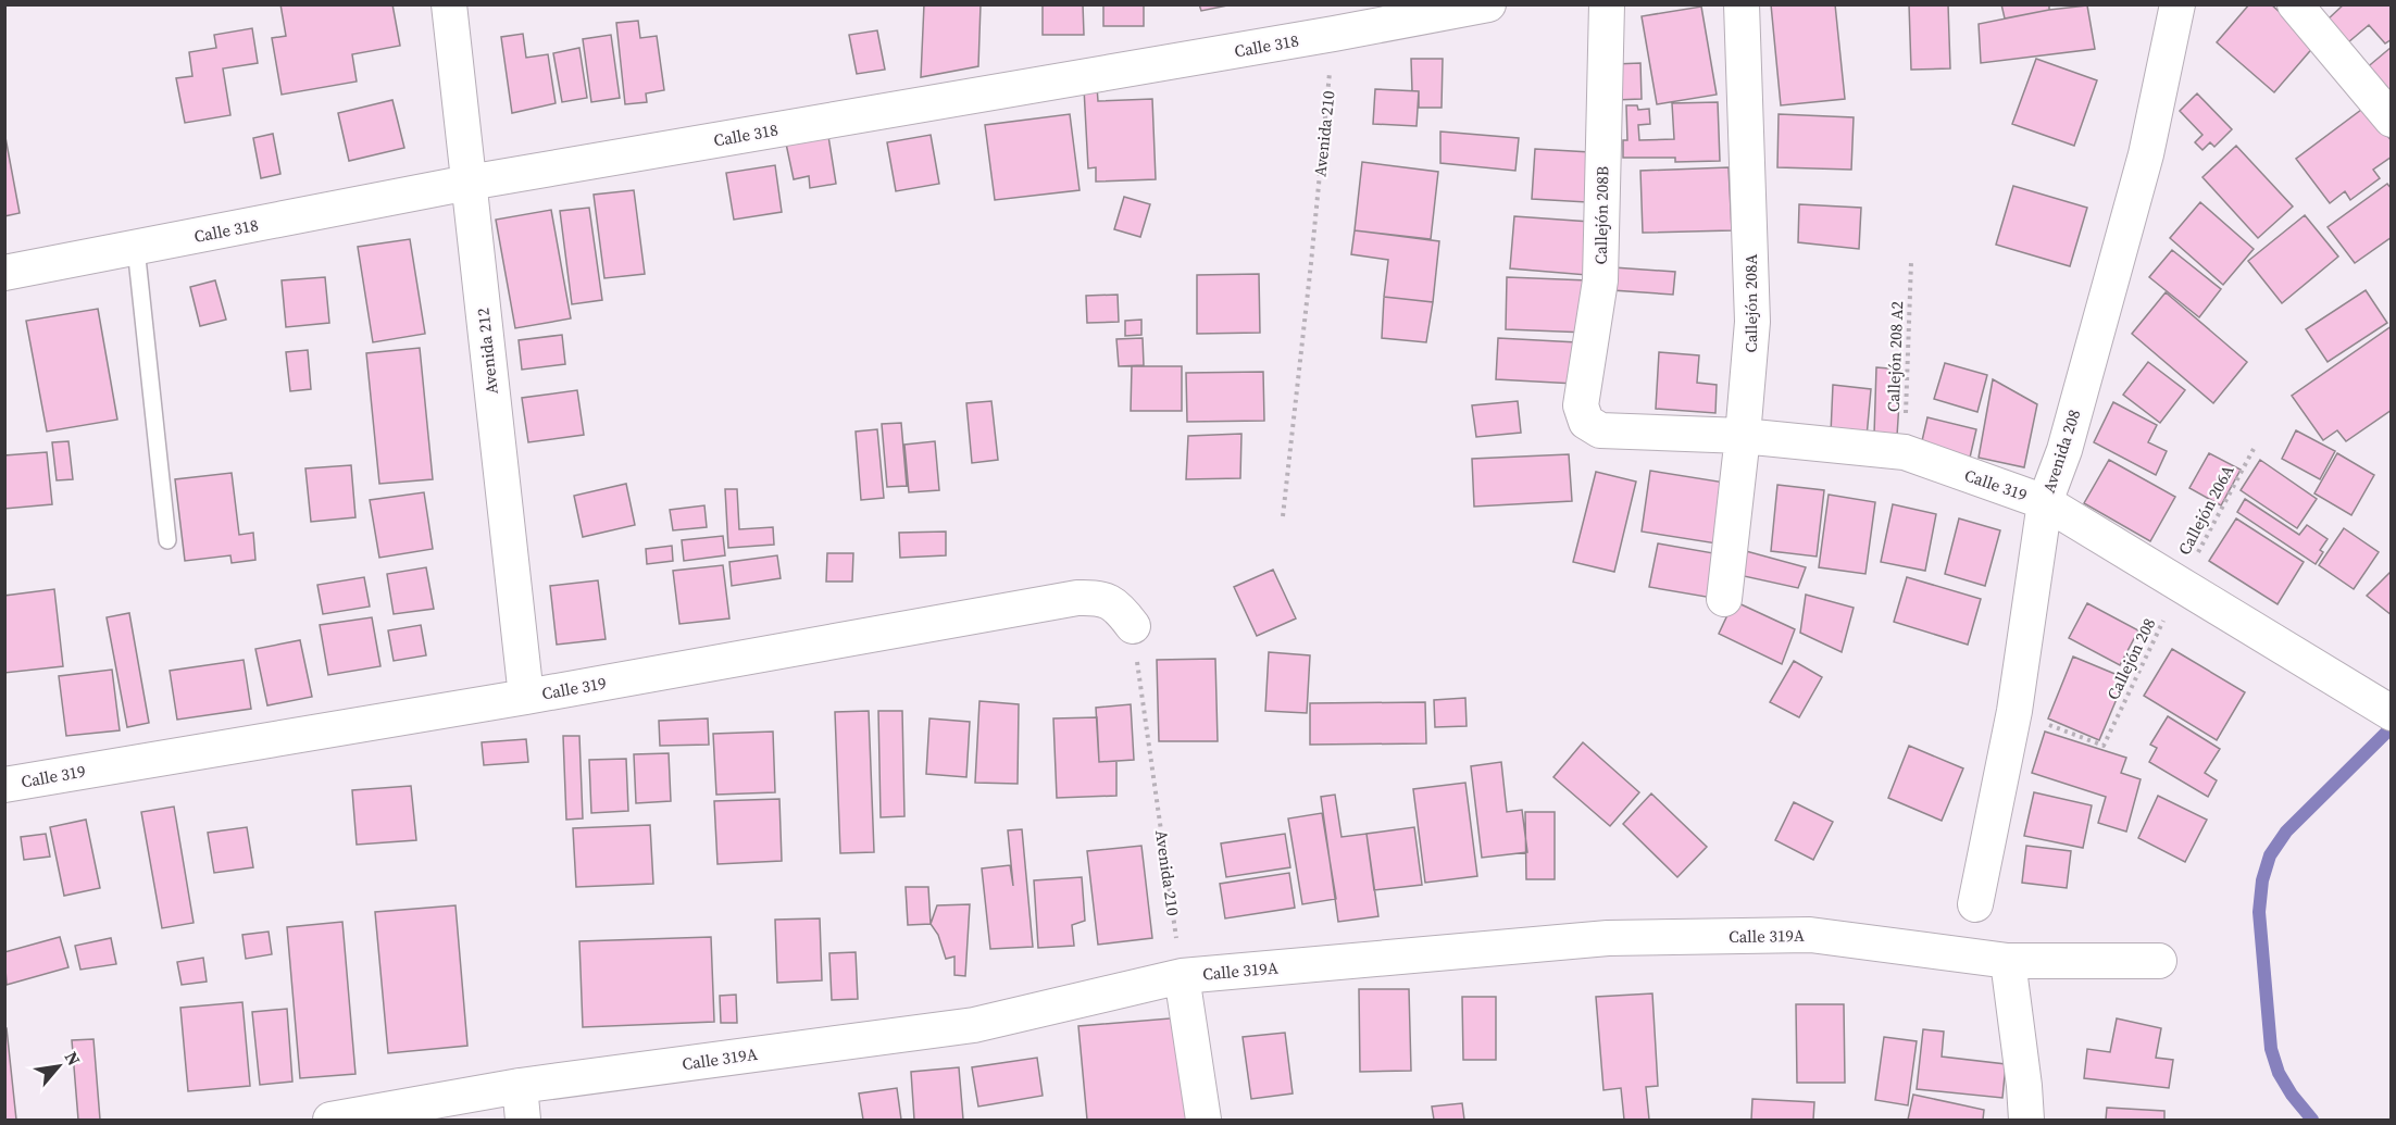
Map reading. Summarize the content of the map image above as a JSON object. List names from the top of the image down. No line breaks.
{"streets":{"street":["Calle 318","Callejón 208B","Callejón 208A","Avenida 212","Avenida 208","Calle 319","Calle 319A"],"path":["Avenida 210","Callejón 208 A2","Callejón 206A","Callejón 208"]},"crossings":[["Calle 318","Avenida 210"],["Calle 318","Avenida 212"],["Avenida 210","Calle 319"],["Avenida 210","Calle 319A"],["Callejón 208B","Calle 319"],["Callejón 208A","Calle 319"],["Avenida 212","Calle 319"],["Callejón 208 A2","Calle 319"],["Avenida 208","Calle 319"],["Avenida 208","Callejón 208"],["Calle 319","Callejón 206A"],["Calle 319","Callejón 208"],["Callejón 206A","Callejón 208"]],"north":"top right"}
